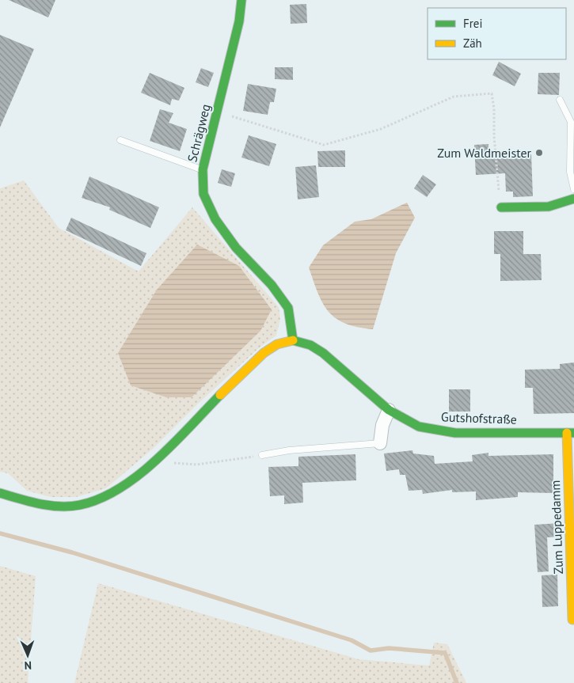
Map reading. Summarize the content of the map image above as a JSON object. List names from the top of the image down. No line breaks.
{"streets":{"street":["Schrägweg","Gutshofstraße","Zum Luppedamm"]},"crossings":[["Schrägweg","Gutshofstraße"],["Gutshofstraße","Zum Luppedamm"]],"places":["Zum Waldmeister"],"legend":["Frei","Zäh"],"north":"bottom"}
